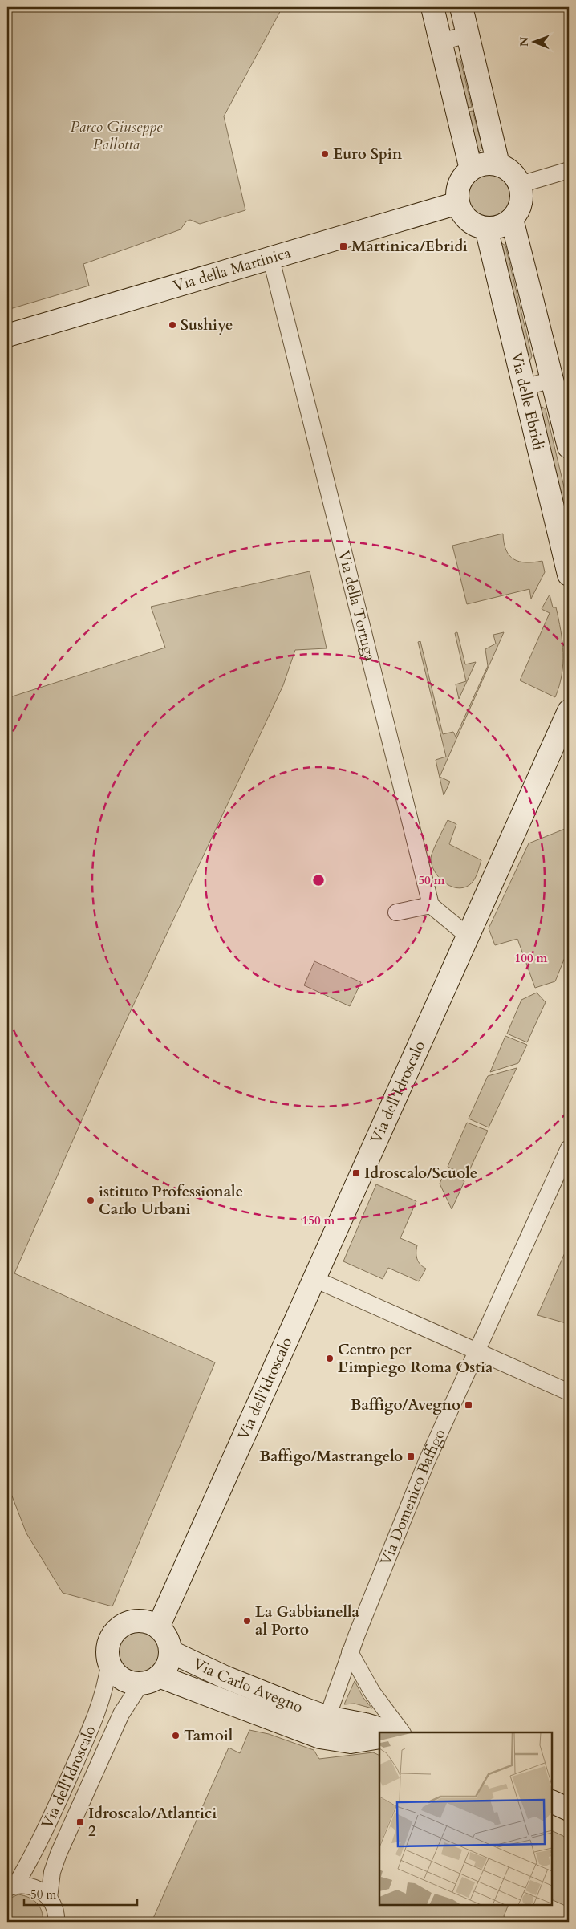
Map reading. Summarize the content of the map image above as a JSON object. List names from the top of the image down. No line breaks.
{"streets":{"street":["Via della Martinica","Via delle Ebridi","Via della Tortuga","Via dell'Idroscalo","Via Domenico Baffigo","Via Carlo Avegno"]},"crossings":[["Via della Martinica","Via delle Ebridi"],["Via della Martinica","Via della Tortuga"],["Via dell'Idroscalo","Via Carlo Avegno"],["Via Domenico Baffigo","Via Carlo Avegno"]],"parks":["Parco Giuseppe Pallotta"],"places":{"other":["Euro Spin","Sushiye","istituto Professionale Carlo Urbani","Centro per L'impiego Roma Ostia","La Gabbianella al Porto","Tamoil"],"transit":["Martinica/Ebridi","Idroscalo/Scuole","Baffigo/Avegno","Baffigo/Mastrangelo","Idroscalo/Atlantici 2"]},"scale_bar":"50 m","north":"left","rings":["50 m","100 m","150 m"]}
